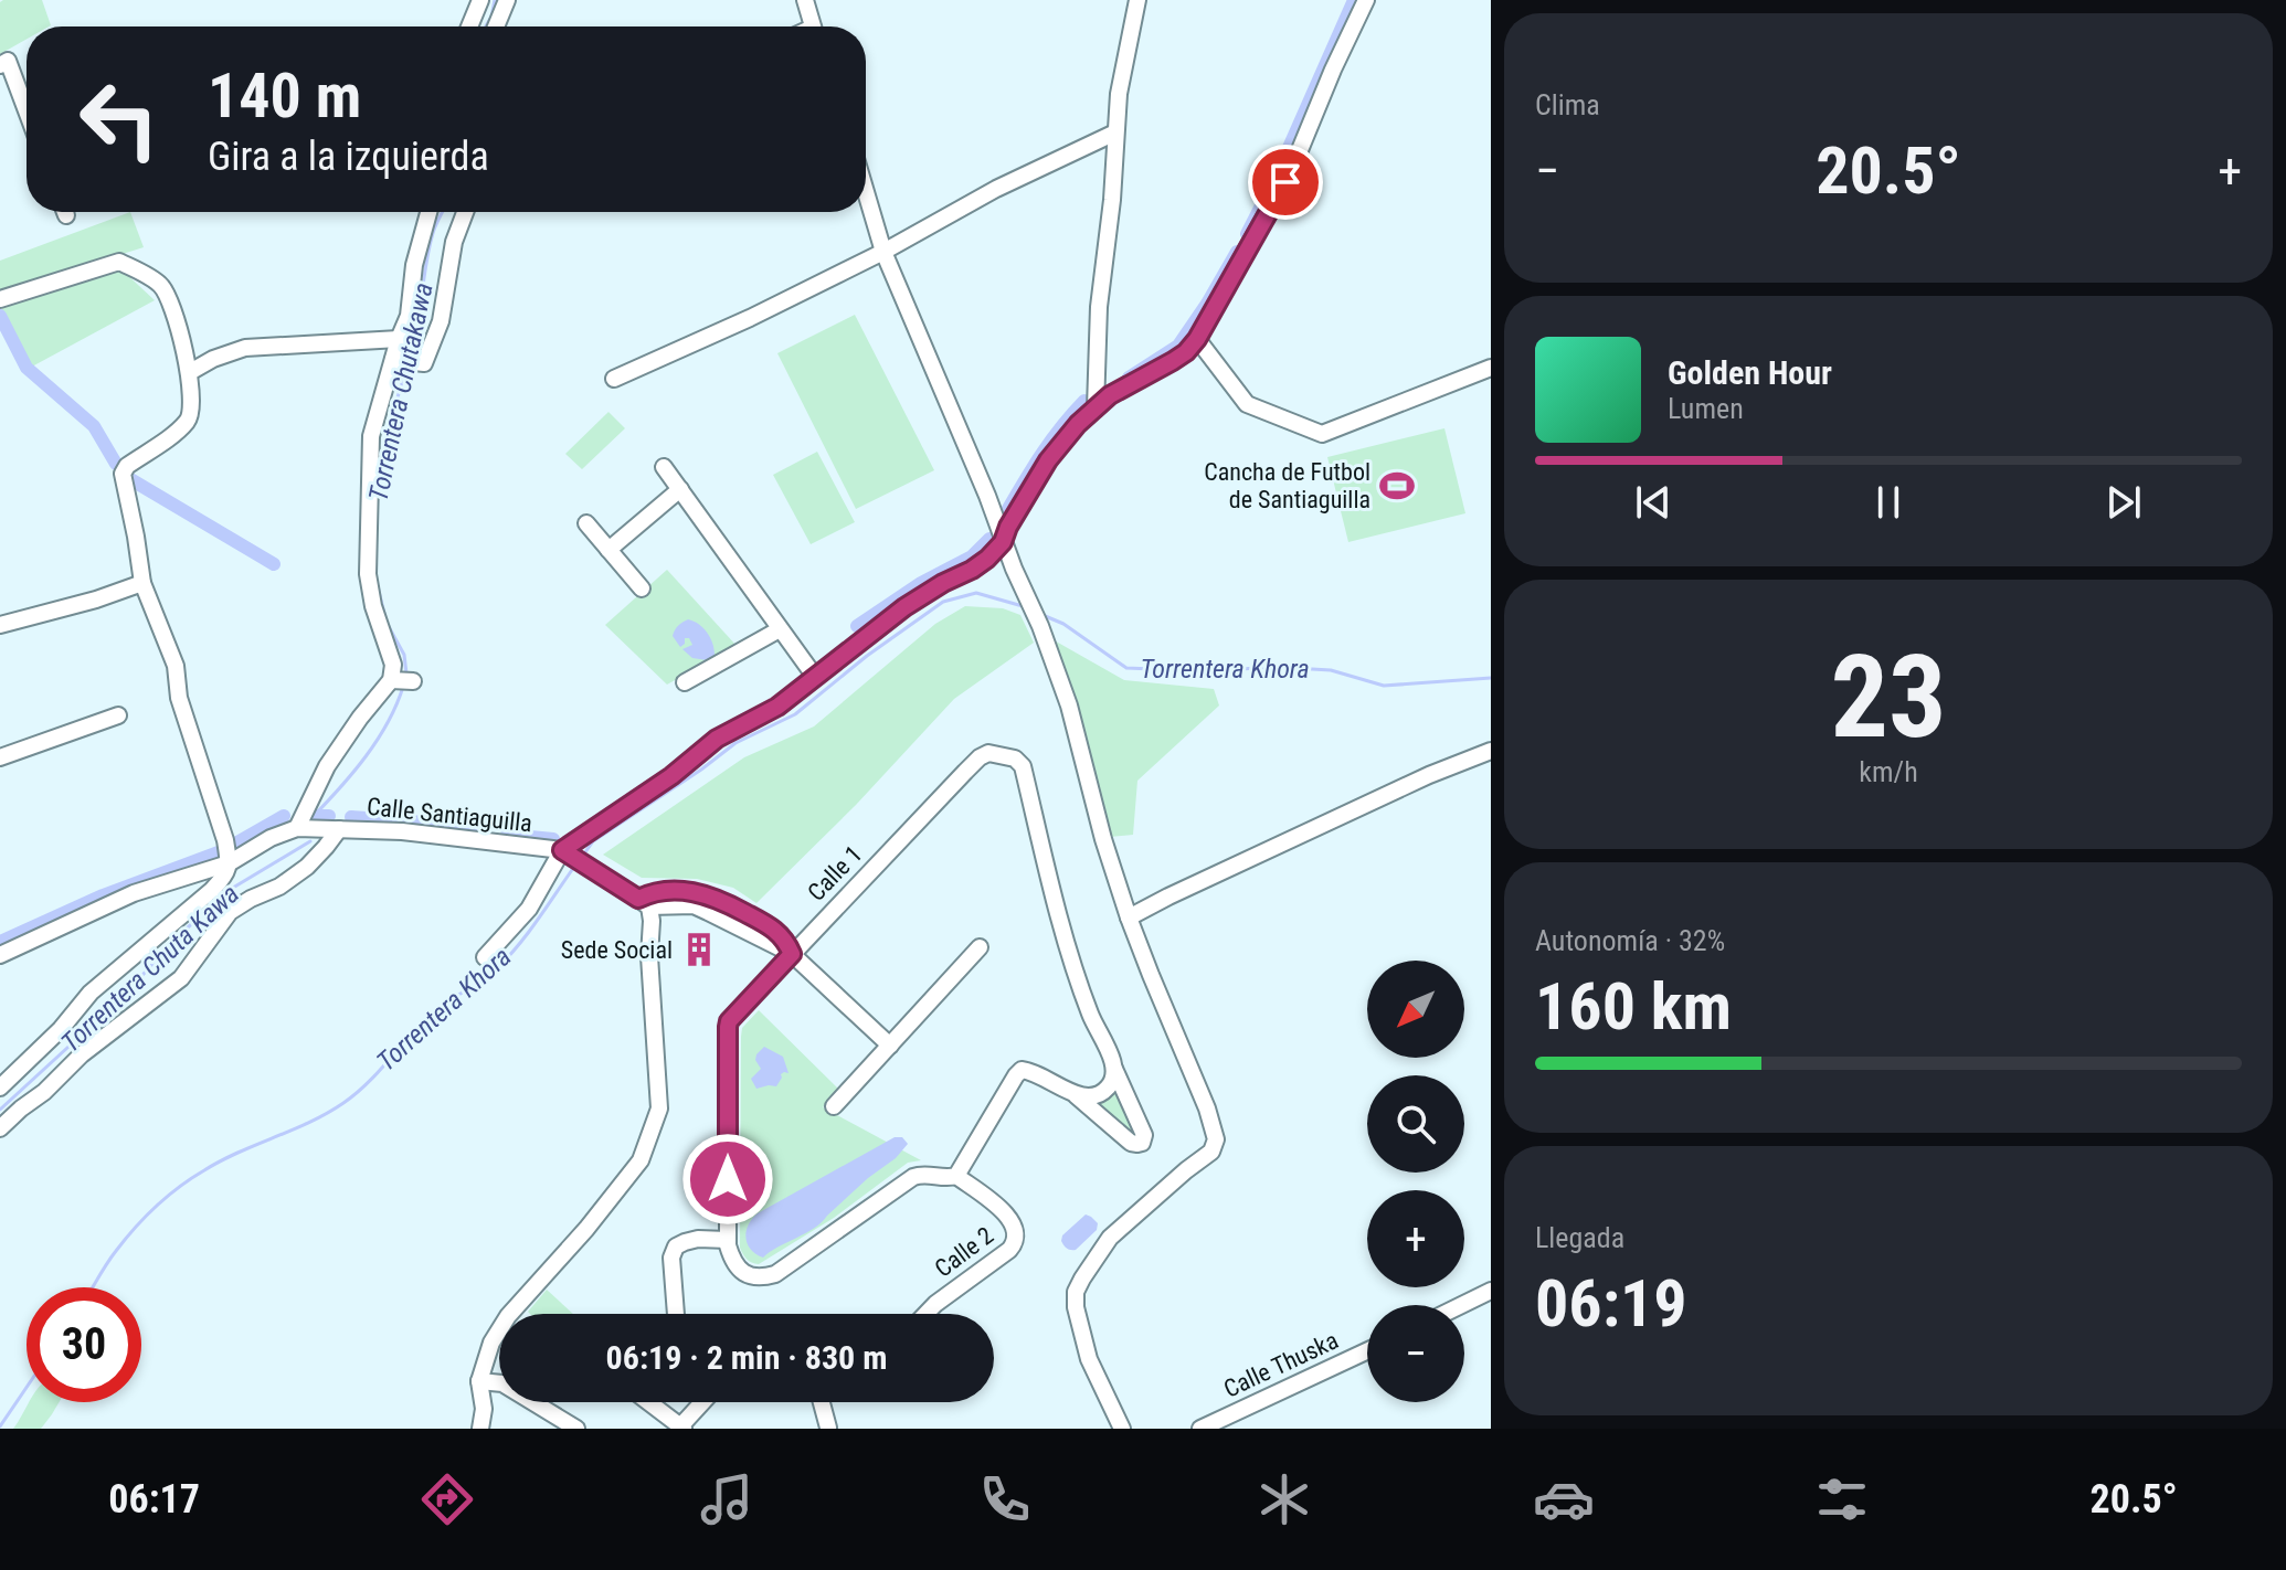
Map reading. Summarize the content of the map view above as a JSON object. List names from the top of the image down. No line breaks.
{"streets":{"street":["Calle Santiaguilla","Calle 1","Calle 2","Calle Thuska"]},"crossings":[["Calle 1","Calle 2"]],"water":["Torrentera Chutakawa","Torrentera Khora","Torrentera Chuta Kawa"],"places":{"sports":["Cancha de Futbol de Santiaguilla"],"building":["Sede Social"]},"north":"bottom left","page":{"tile":["Clima",["23","km/h"],["Autonomía · 32%","160 km"],["Llegada","06:19"]],"turn":["140 m","Gira a la izquierda"],"heat":["−","20.5°","+"],"song":["Golden Hour","Lumen"],"map_buttons":["+","−"],"limit":"30","trip":"06:19 · 2 min · 830 m","tabs":["06:17","20.5°"]}}
